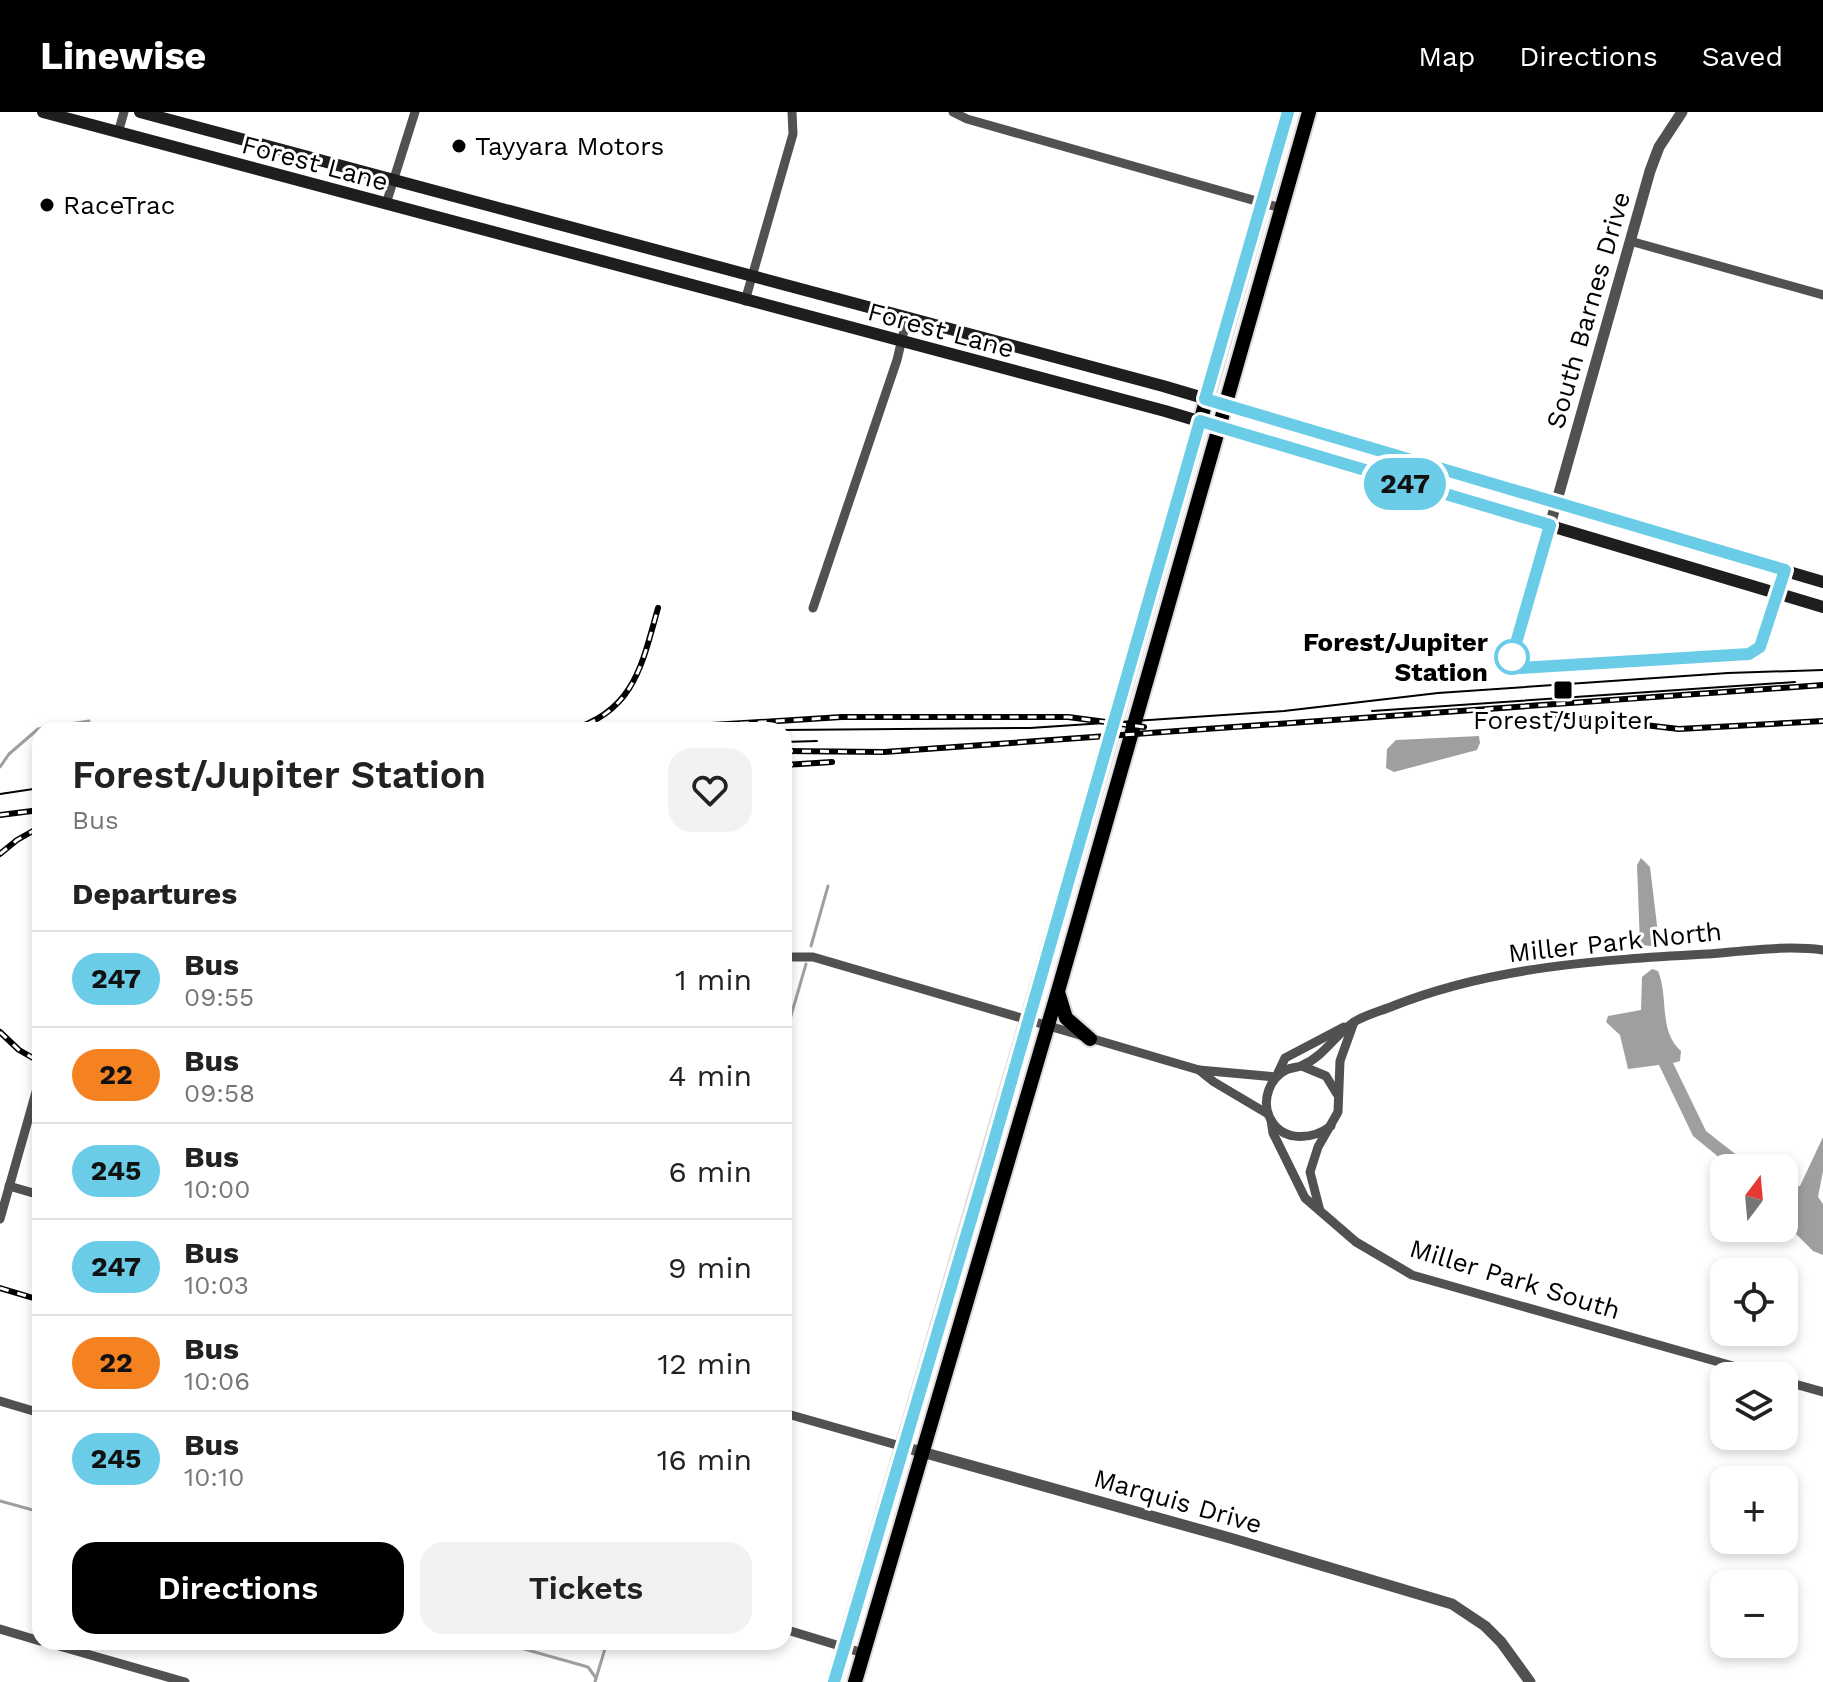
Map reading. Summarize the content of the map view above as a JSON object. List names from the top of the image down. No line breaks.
{"streets":{"main road":["Forest Lane"],"street":["South Barnes Drive","Miller Park North","Miller Park South","Marquis Drive"]},"crossings":[["Forest Lane","South Barnes Drive"],["Miller Park North","Miller Park South"]],"places":{"other":["Tayyara Motors","RaceTrac","Forest/Jupiter Station"],"transit":["Forest/Jupiter"]},"lines":["bus line 247"],"north":"top","page":{"header":"Linewise","nav":["Map","Directions","Saved"],"on_map":"247","heading":[["Forest/Jupiter Station","Bus"],"Departures"],"list":[{"mark":"247","name":"Bus","note":"09:55","value":"1 min"},{"mark":"22","name":"Bus","note":"09:58","value":"4 min"},{"mark":"245","name":"Bus","note":"10:00","value":"6 min"},{"mark":"247","name":"Bus","note":"10:03","value":"9 min"},{"mark":"22","name":"Bus","note":"10:06","value":"12 min"},{"mark":"245","name":"Bus","note":"10:10","value":"16 min"}],"map_buttons":["+","−"],"buttons":["Directions","Tickets"]}}
